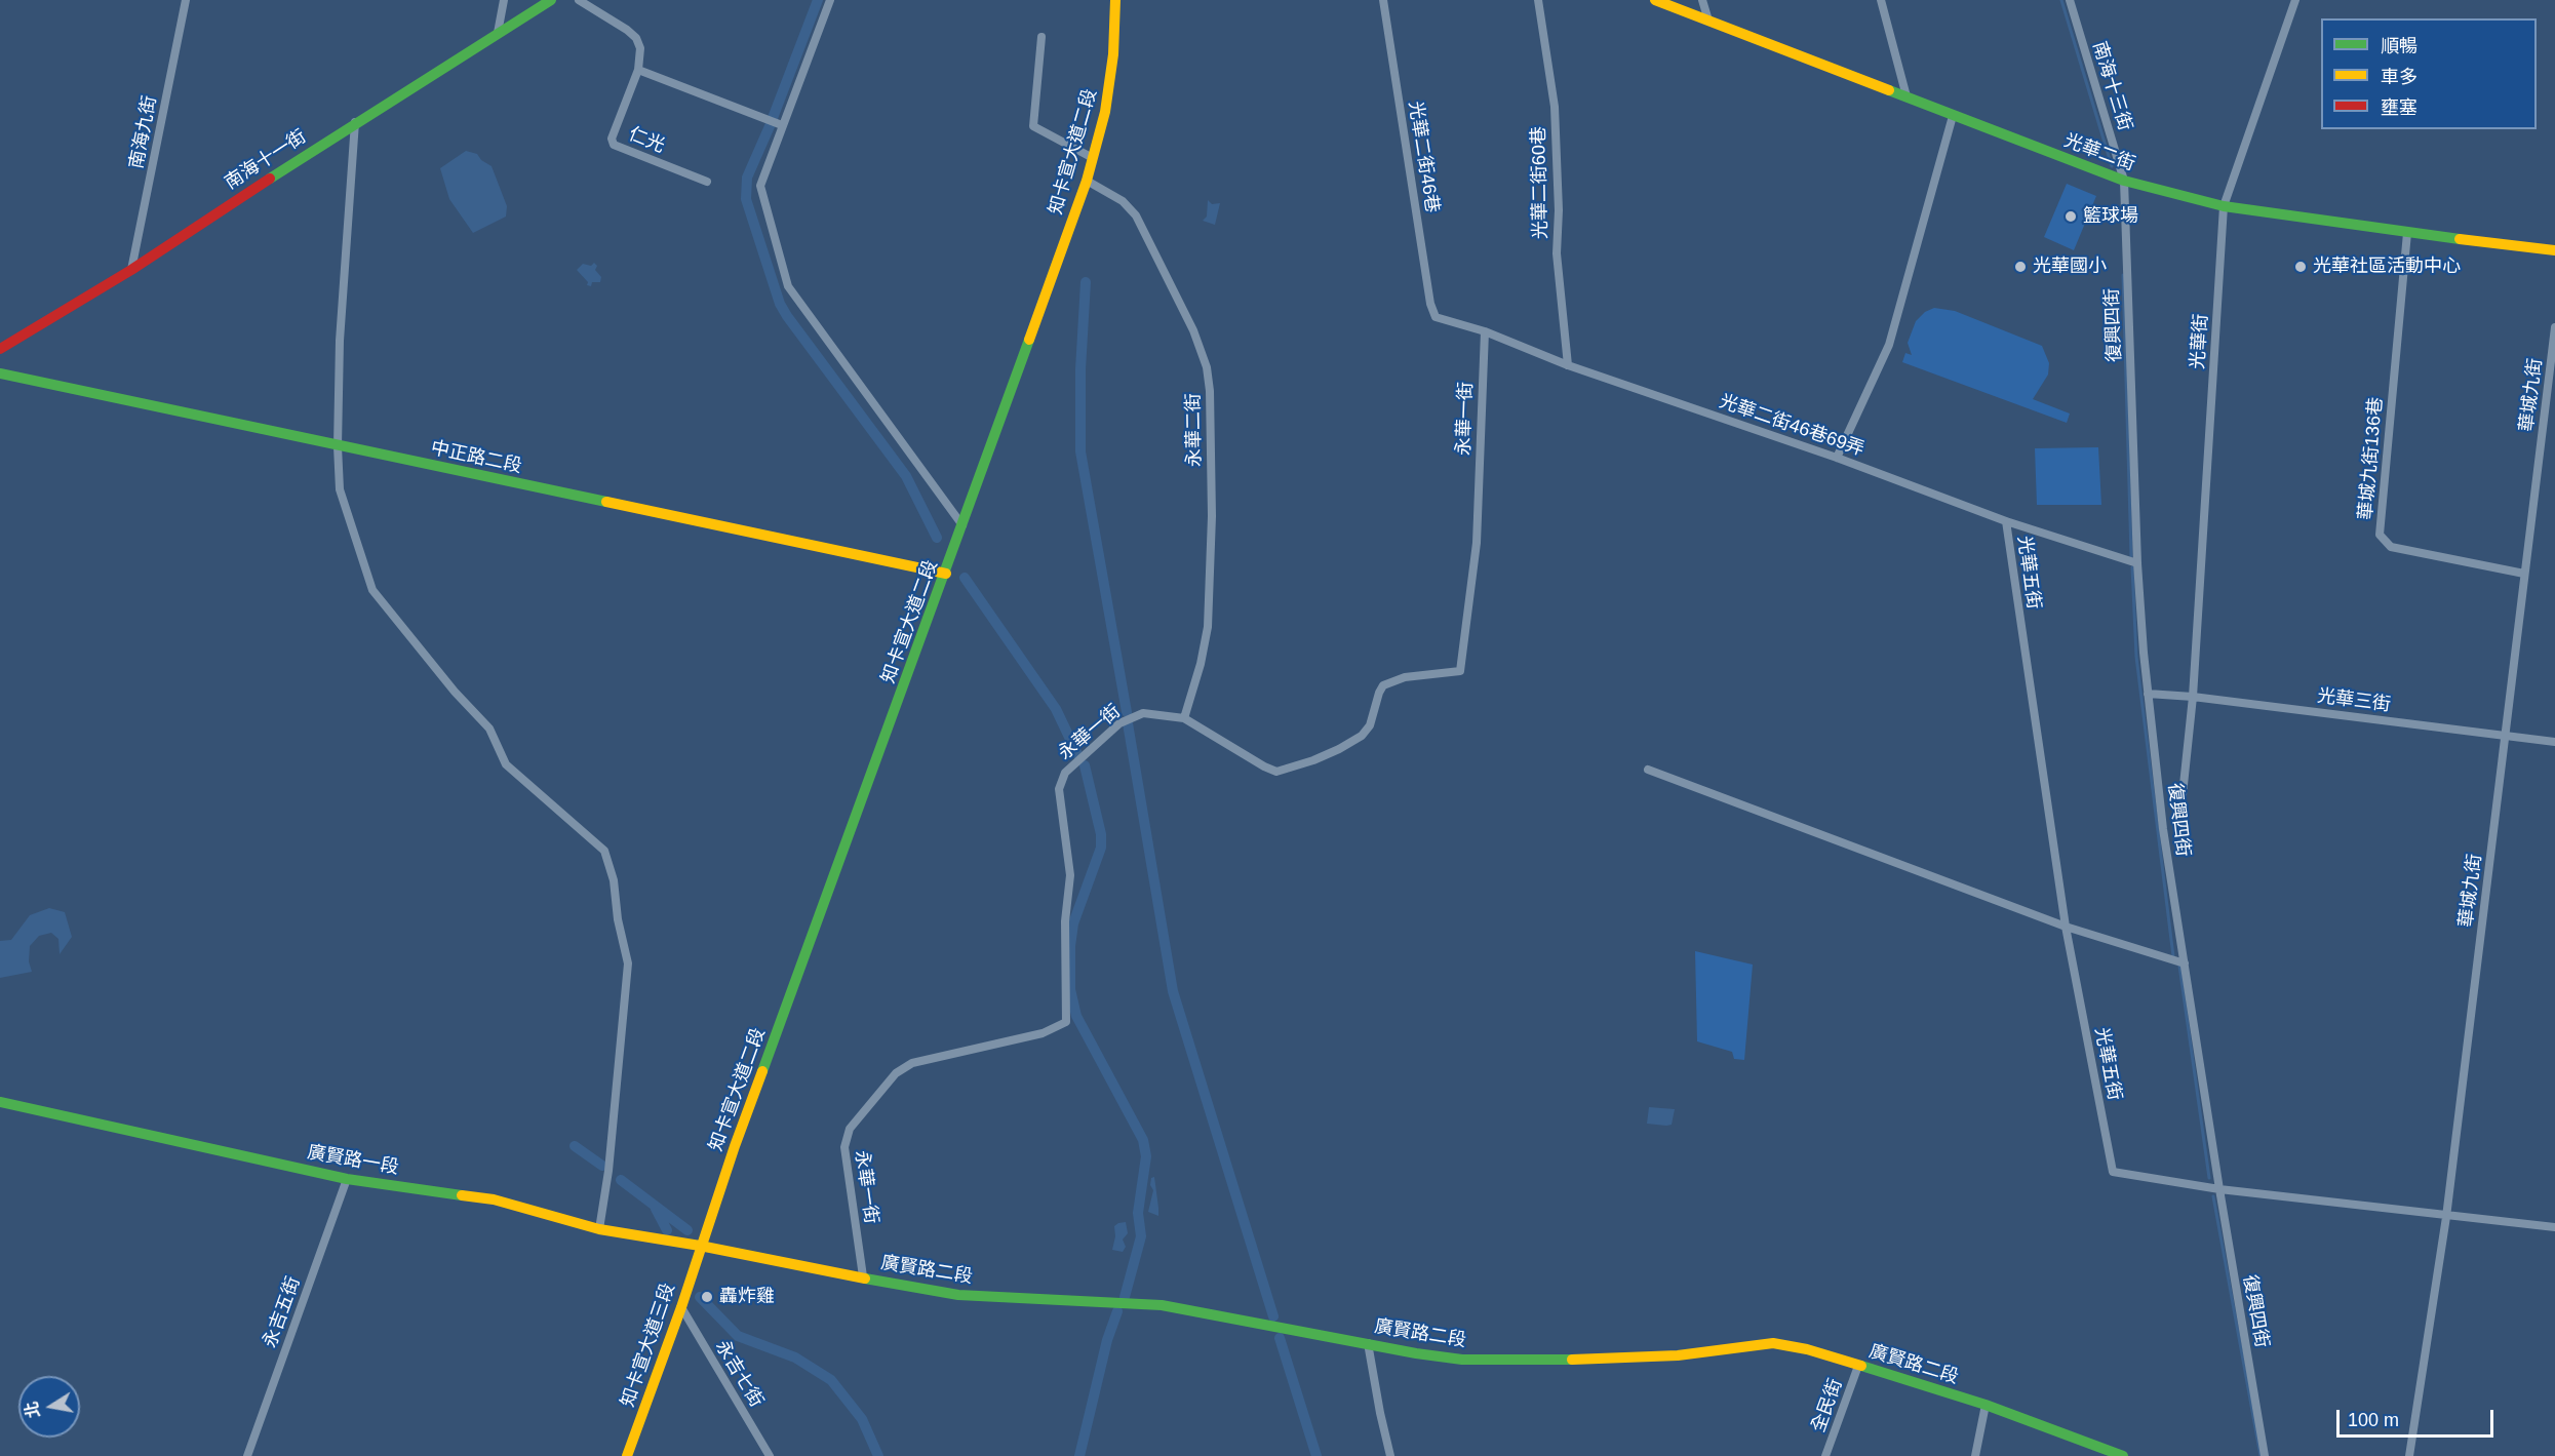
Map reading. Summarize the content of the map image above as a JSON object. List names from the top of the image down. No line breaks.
{"streets":{"street":["南海十三街","南海九街","仁光","知卡宣大道二段","光華二街","光華二街46巷","南海十一街","光華二街60巷","復興四街","光華街","華城九街","永華一街","光華二街46巷69弄","永華二街","中正路二段","華城九街136巷","光華五街","光華三街","廣賢路一段","廣賢路二段","永吉五街","知卡宣大道三段","永吉七街","全民街"]},"crossings":[["南海十三街","光華二街"],["南海十三街","復興四街"],["南海九街","南海十一街"],["知卡宣大道二段","永華二街"],["知卡宣大道二段","中正路二段"],["知卡宣大道二段","廣賢路一段"],["知卡宣大道二段","廣賢路二段"],["知卡宣大道二段","知卡宣大道三段"],["光華二街","復興四街"],["光華二街","光華街"],["光華二街","華城九街136巷"],["光華二街46巷","光華二街46巷69弄"],["光華二街60巷","光華二街46巷69弄"],["復興四街","光華二街46巷69弄"],["復興四街","光華五街"],["復興四街","光華三街"],["光華街","光華三街"],["華城九街","華城九街136巷"],["華城九街","光華五街"],["華城九街","光華三街"],["永華一街","光華二街46巷69弄"],["永華一街","永華二街"],["永華一街","廣賢路二段"],["光華二街46巷69弄","光華五街"],["廣賢路一段","廣賢路二段"],["廣賢路一段","永吉五街"],["廣賢路一段","知卡宣大道三段"],["廣賢路二段","知卡宣大道三段"],["廣賢路二段","全民街"],["知卡宣大道三段","永吉七街"]],"places":["籃球場","光華國小","光華社區活動中心","轟炸雞"],"legend":["順暢","車多","壅塞"],"scale_bar":"100 m","north":"left"}
